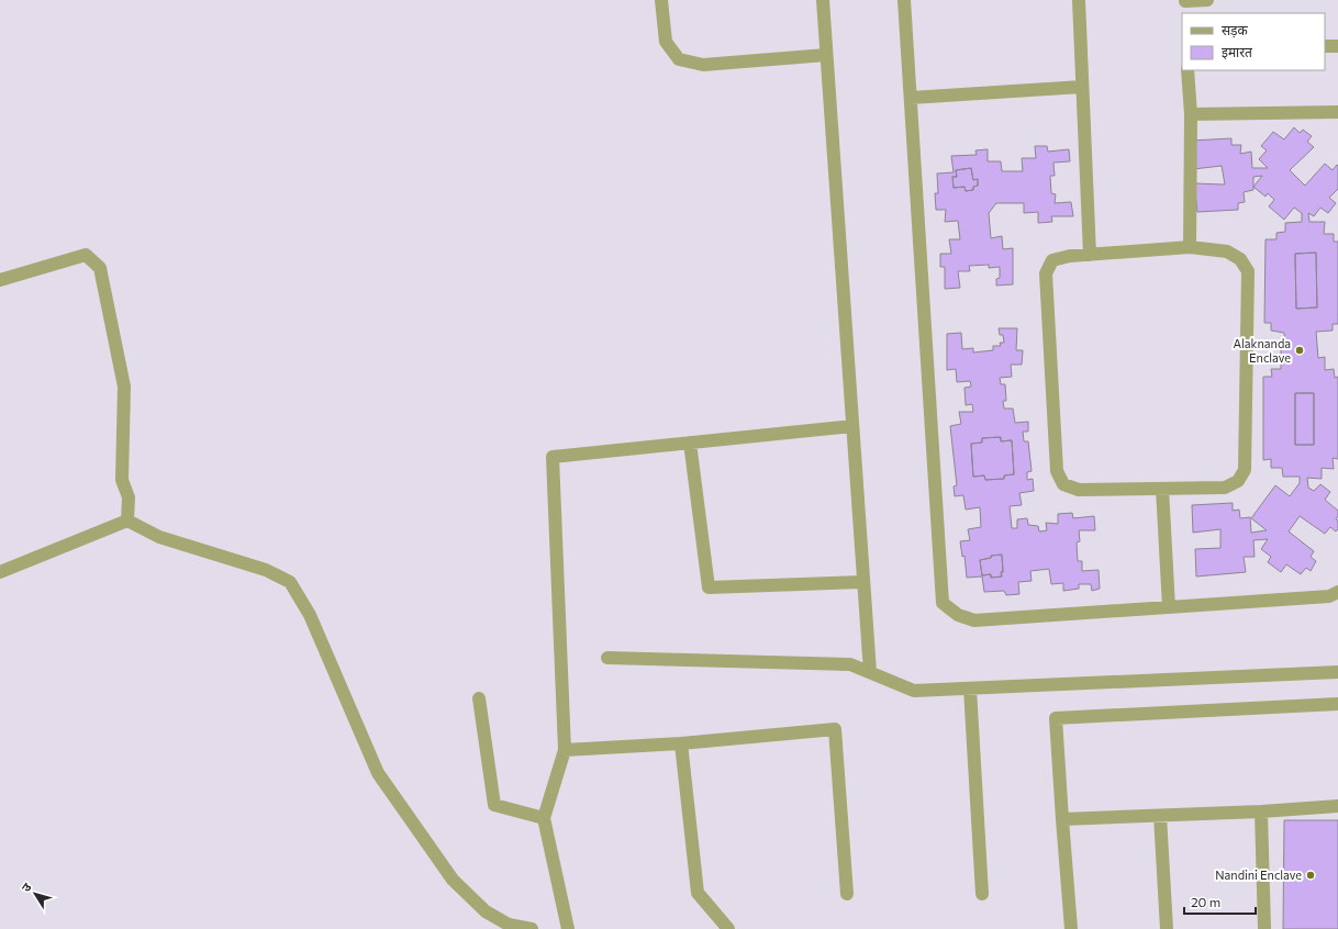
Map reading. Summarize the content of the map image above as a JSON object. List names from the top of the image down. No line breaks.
{"places":["Alaknanda Enclave","Nandini Enclave"],"legend":["सड़क","इमारत"],"scale_bar":"20 m","north":"top left"}
